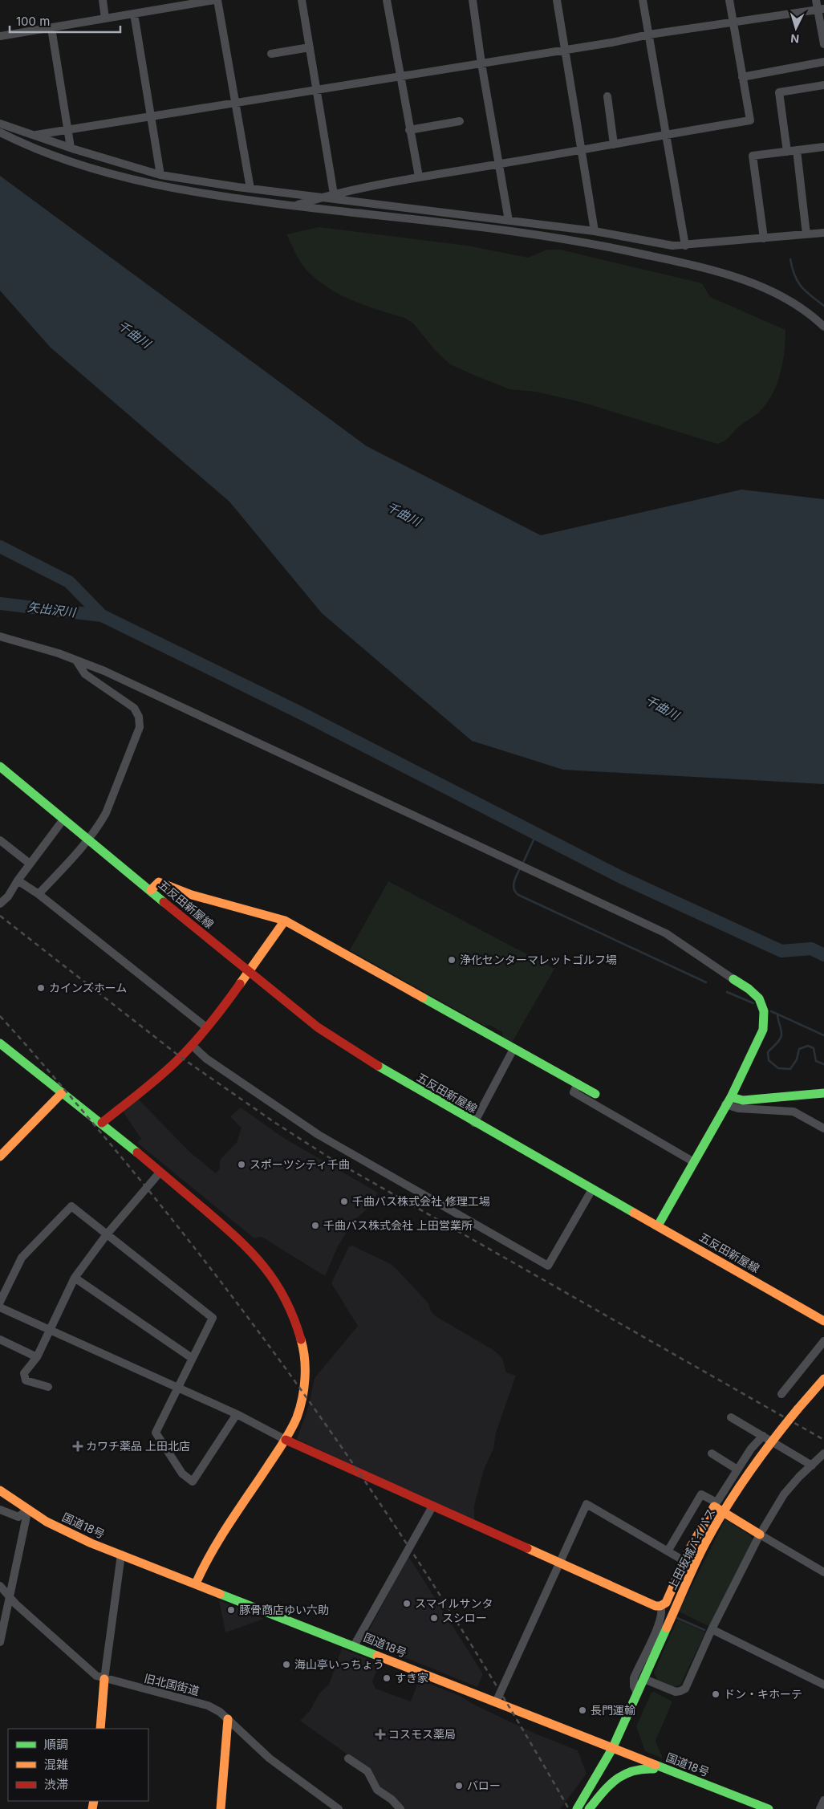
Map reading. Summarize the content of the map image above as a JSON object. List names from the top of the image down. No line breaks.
{"streets":{"main road":["五反田新屋線","国道18号","上田坂城バイパス"],"street":["旧北国街道"]},"crossings":[["国道18号","上田坂城バイパス"]],"water":["千曲川","矢出沢川"],"places":{"other":["浄化センターマレットゴルフ場","カインズホーム","スポーツシティ千曲","千曲バス株式会社 修理工場","千曲バス株式会社 上田営業所","スマイルサンタ","豚骨商店ゆい六助","スシロー","海山亭いっちょう","すき家","ドン・キホーテ","長門運輸","バロー"],"health":["カワチ薬品 上田北店","コスモス薬局"]},"legend":["順調","混雑","渋滞"],"scale_bar":"100 m","north":"bottom"}
